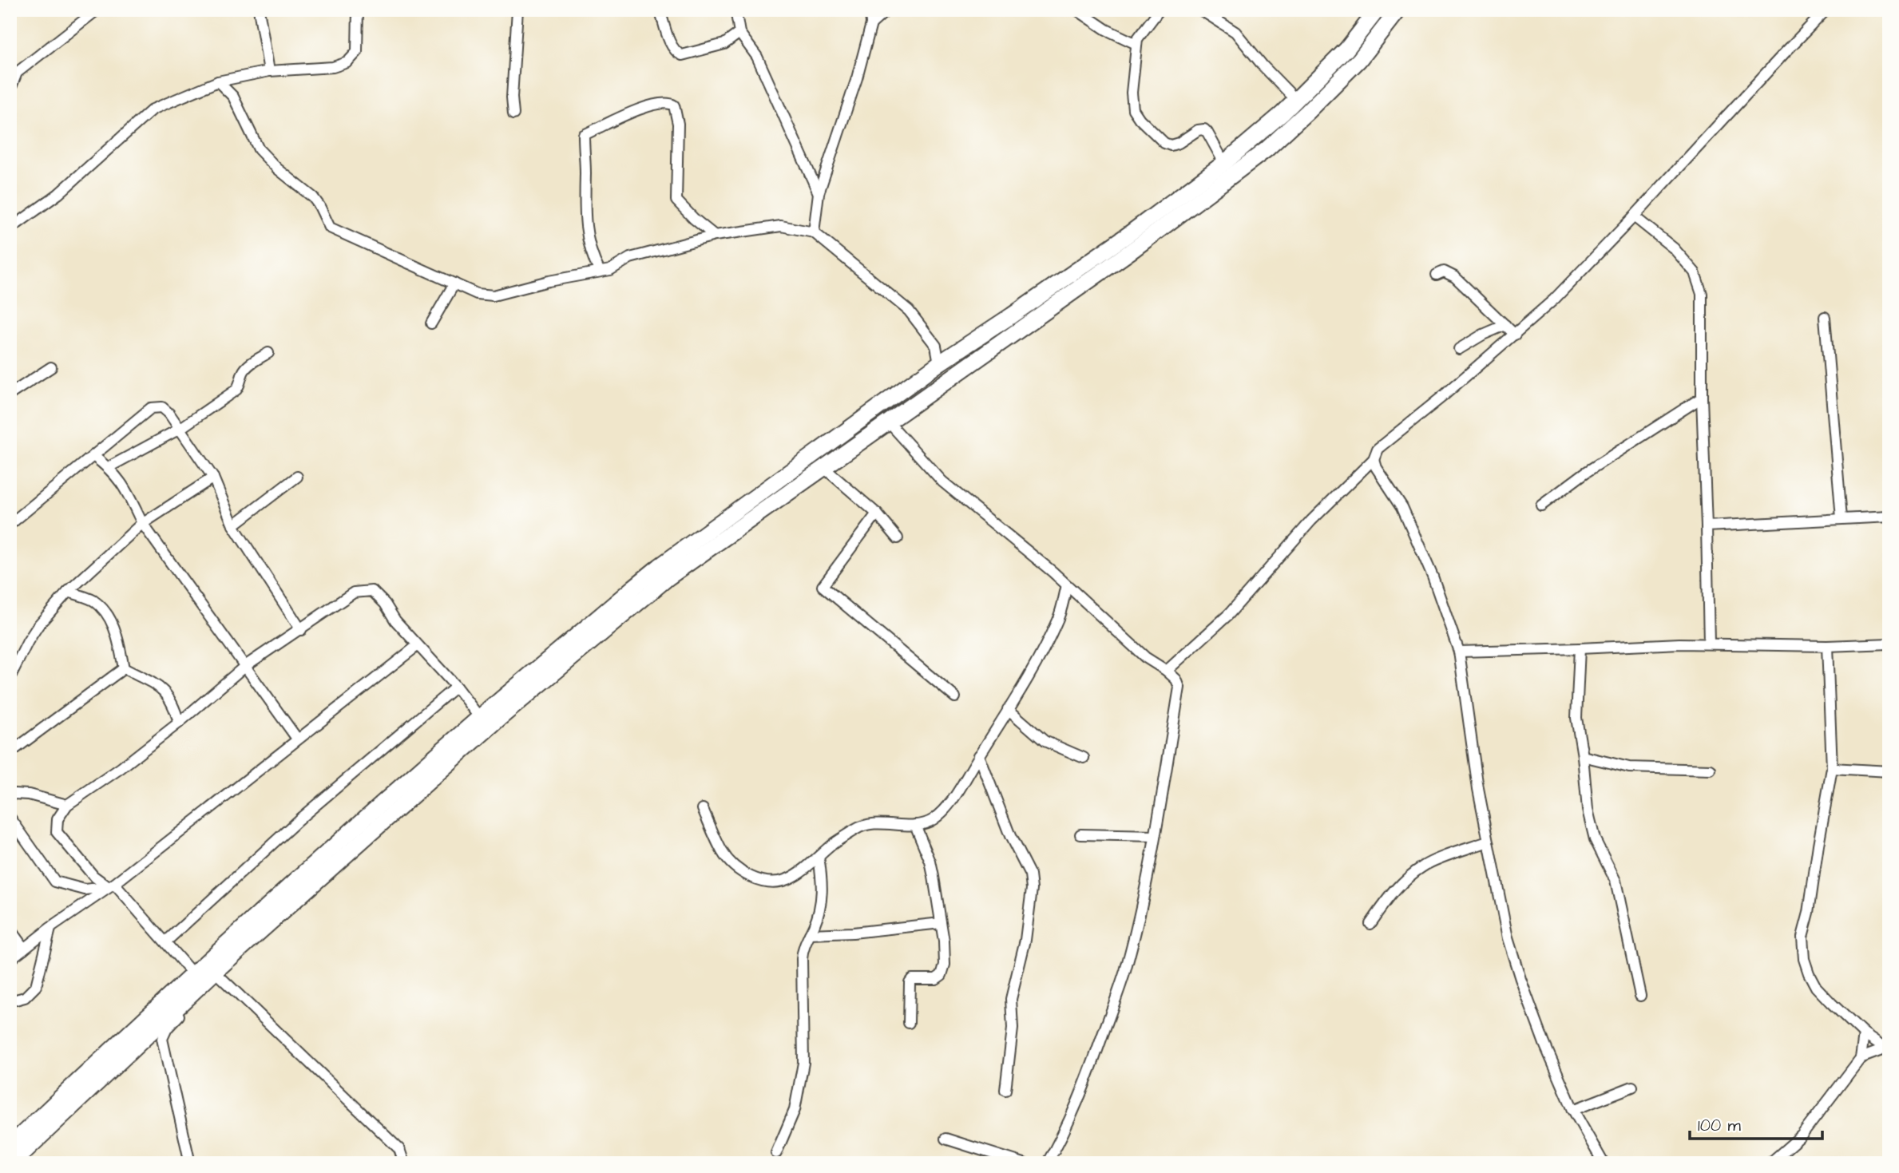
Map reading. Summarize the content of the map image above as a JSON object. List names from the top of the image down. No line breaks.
{"scale_bar":"100 m"}
